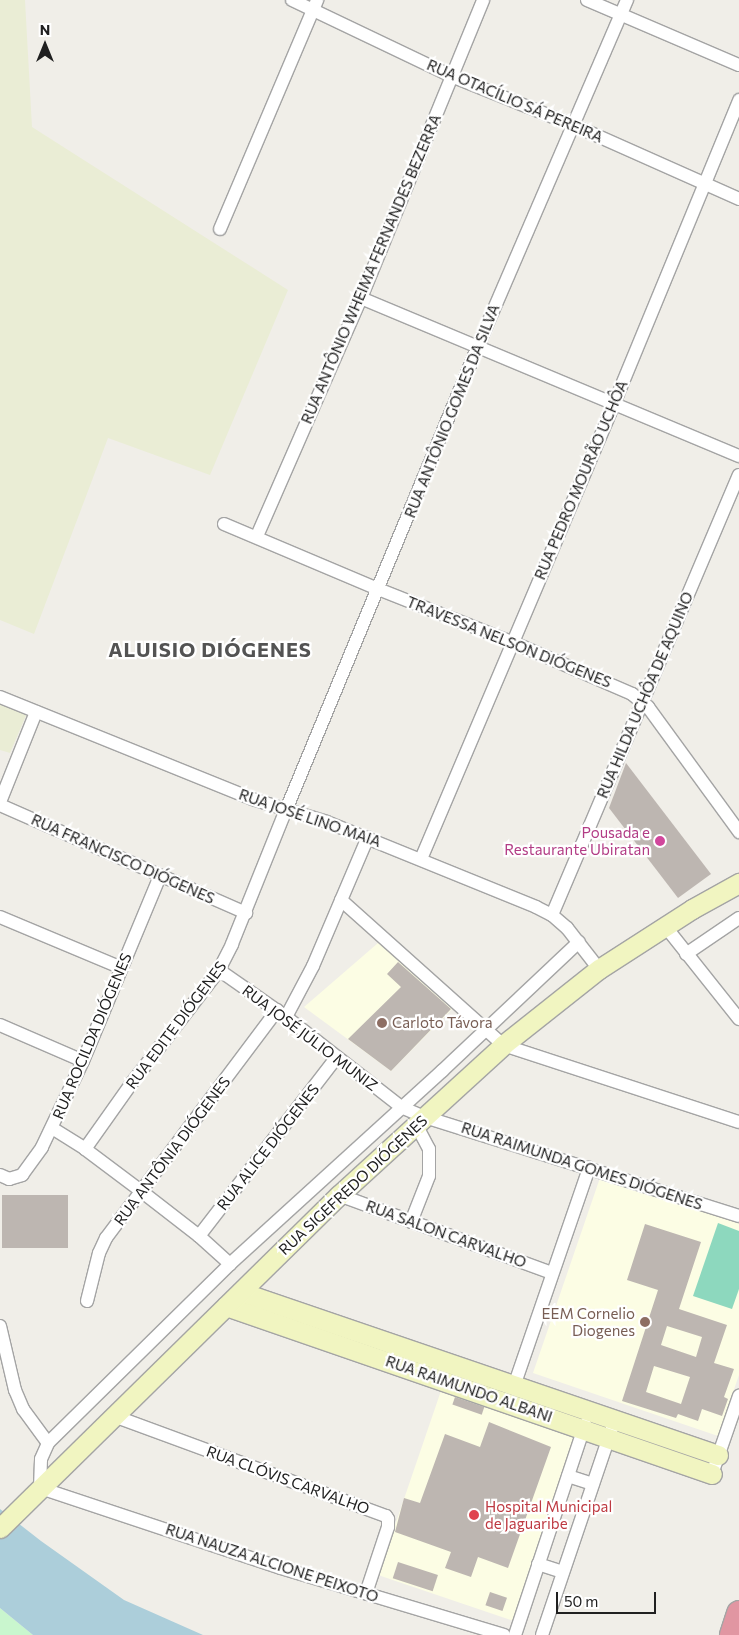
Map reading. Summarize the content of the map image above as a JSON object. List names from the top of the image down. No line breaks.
{"streets":{"main road":["RUA SIGEFREDO DIÓGENES","RUA RAIMUNDO ALBANI"],"street":["RUA OTACÍLIO SÁ PEREIRA","RUA ANTÔNIO WHEIMA FERNANDES BEZERRA","RUA ANTÔNIO GOMES DA SILVA","RUA PEDRO MOURÃO UCHÔA","TRAVESSA NELSON DIÓGENES","RUA HILDA UCHÔA DE AQUINO","RUA JOSÉ LINO MAIA","RUA FRANCISCO DIÓGENES","RUA EDITE DIÓGENES","RUA ROCILDA DIÓGENES","RUA JOSÉ JÚLIO MUNIZ","RUA ALICE DIÓGENES","RUA ANTÔNIA DIÓGENES","RUA RAIMUNDA GOMES DIÓGENES","RUA SALON CARVALHO","RUA CLÓVIS CARVALHO","RUA NAUZA ALCIONE PEIXOTO"]},"crossings":[["RUA OTACÍLIO SÁ PEREIRA","RUA ANTÔNIO WHEIMA FERNANDES BEZERRA"],["RUA OTACÍLIO SÁ PEREIRA","RUA ANTÔNIO GOMES DA SILVA"],["RUA OTACÍLIO SÁ PEREIRA","RUA PEDRO MOURÃO UCHÔA"],["RUA ANTÔNIO WHEIMA FERNANDES BEZERRA","TRAVESSA NELSON DIÓGENES"],["RUA ANTÔNIO GOMES DA SILVA","TRAVESSA NELSON DIÓGENES"],["RUA ANTÔNIO GOMES DA SILVA","RUA JOSÉ LINO MAIA"],["RUA ANTÔNIO GOMES DA SILVA","RUA EDITE DIÓGENES"],["RUA PEDRO MOURÃO UCHÔA","TRAVESSA NELSON DIÓGENES"],["RUA PEDRO MOURÃO UCHÔA","RUA JOSÉ LINO MAIA"],["TRAVESSA NELSON DIÓGENES","RUA HILDA UCHÔA DE AQUINO"],["RUA HILDA UCHÔA DE AQUINO","RUA JOSÉ LINO MAIA"],["RUA JOSÉ LINO MAIA","RUA EDITE DIÓGENES"],["RUA JOSÉ LINO MAIA","RUA ANTÔNIA DIÓGENES"],["RUA JOSÉ LINO MAIA","RUA SIGEFREDO DIÓGENES"],["RUA FRANCISCO DIÓGENES","RUA EDITE DIÓGENES"],["RUA FRANCISCO DIÓGENES","RUA ROCILDA DIÓGENES"],["RUA EDITE DIÓGENES","RUA JOSÉ JÚLIO MUNIZ"],["RUA JOSÉ JÚLIO MUNIZ","RUA ALICE DIÓGENES"],["RUA JOSÉ JÚLIO MUNIZ","RUA ANTÔNIA DIÓGENES"],["RUA JOSÉ JÚLIO MUNIZ","RUA RAIMUNDA GOMES DIÓGENES"],["RUA JOSÉ JÚLIO MUNIZ","RUA SIGEFREDO DIÓGENES"],["RUA RAIMUNDA GOMES DIÓGENES","RUA SIGEFREDO DIÓGENES"],["RUA SIGEFREDO DIÓGENES","RUA SALON CARVALHO"],["RUA SIGEFREDO DIÓGENES","RUA RAIMUNDO ALBANI"],["RUA SIGEFREDO DIÓGENES","RUA CLÓVIS CARVALHO"],["RUA SIGEFREDO DIÓGENES","RUA NAUZA ALCIONE PEIXOTO"],["RUA CLÓVIS CARVALHO","RUA NAUZA ALCIONE PEIXOTO"]],"districts":["ALUISIO DIÓGENES"],"places":["Pousada e Restaurante Ubiratan","Carloto Távora","EEM Cornelio Diogenes","Hospital Municipal de Jaguaribe"],"scale_bar":"50 m","north":"top"}
